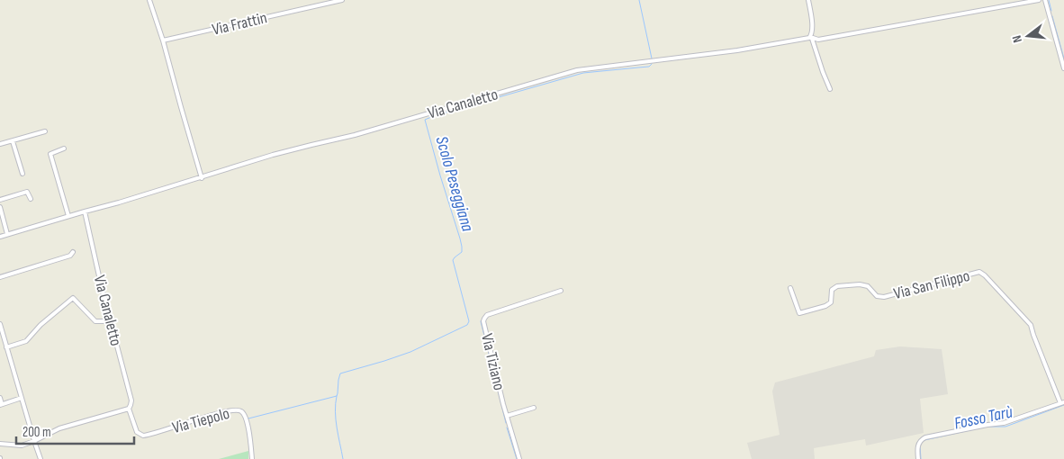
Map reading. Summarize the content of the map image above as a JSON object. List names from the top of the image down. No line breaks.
{"streets":{"street":["Via Frattin","Via Canaletto","Via San Filippo","Via Tiziano","Via Tiepolo"]},"crossings":[["Via Canaletto","Via Tiepolo"]],"water":["Scolo Peseggiana","Fosso Tarù"],"scale_bar":"200 m","north":"left"}
